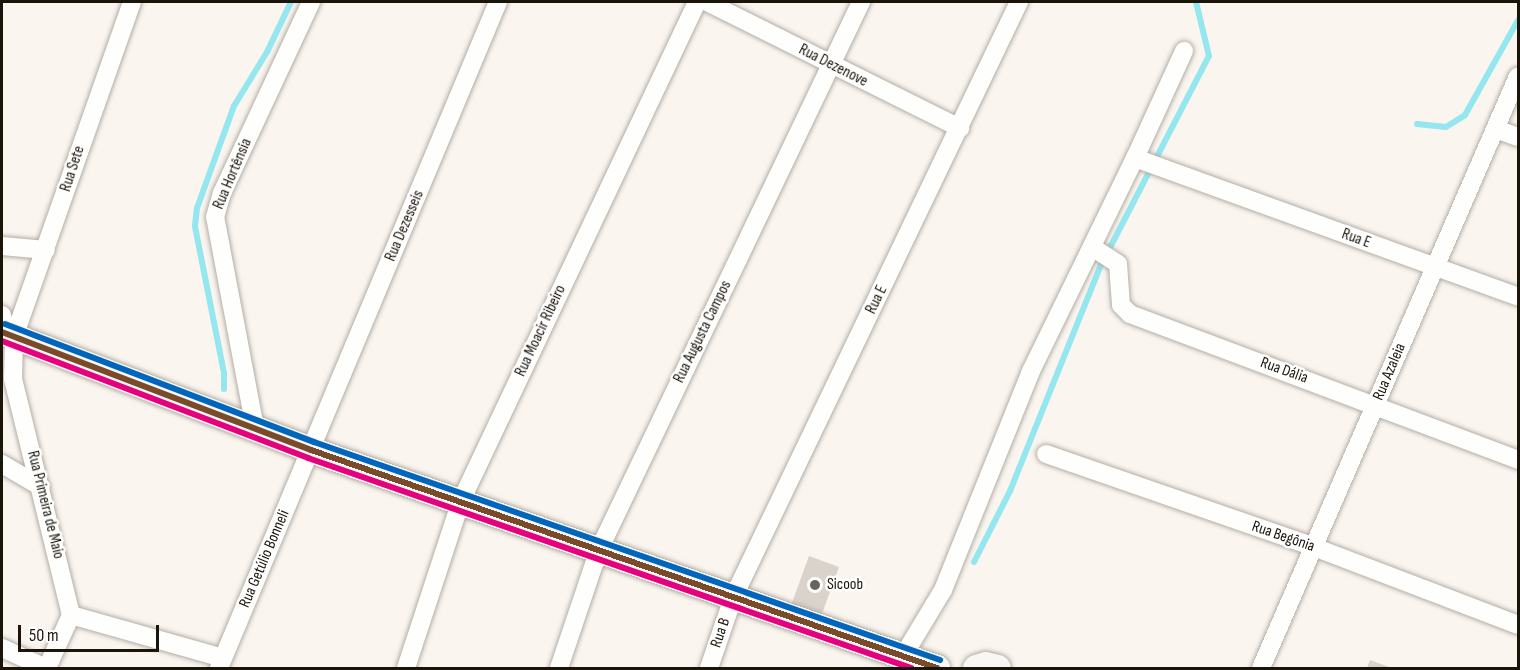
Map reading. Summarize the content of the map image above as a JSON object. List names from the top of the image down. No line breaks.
{"streets":{"street":["Rua Dezenove","Rua Sete","Rua Hortênsia","Rua Dezesseis","Rua E","Rua Moacir Ribeiro","Rua Augusta Campos","Rua Dália","Rua Azaleia","Rua Primeira de Maio","Rua Begônia","Rua Getúlio Bonneli","Rua B"]},"crossings":[["Rua Dezenove","Rua E"],["Rua Dezenove","Rua Augusta Campos"],["Rua Sete","Rua Primeira de Maio"],["Rua Dezesseis","Rua Getúlio Bonneli"],["Rua E","Rua Azaleia"],["Rua E","Rua B"],["Rua Dália","Rua Azaleia"],["Rua Azaleia","Rua Begônia"]],"places":["Sicoob"],"scale_bar":"50 m"}
